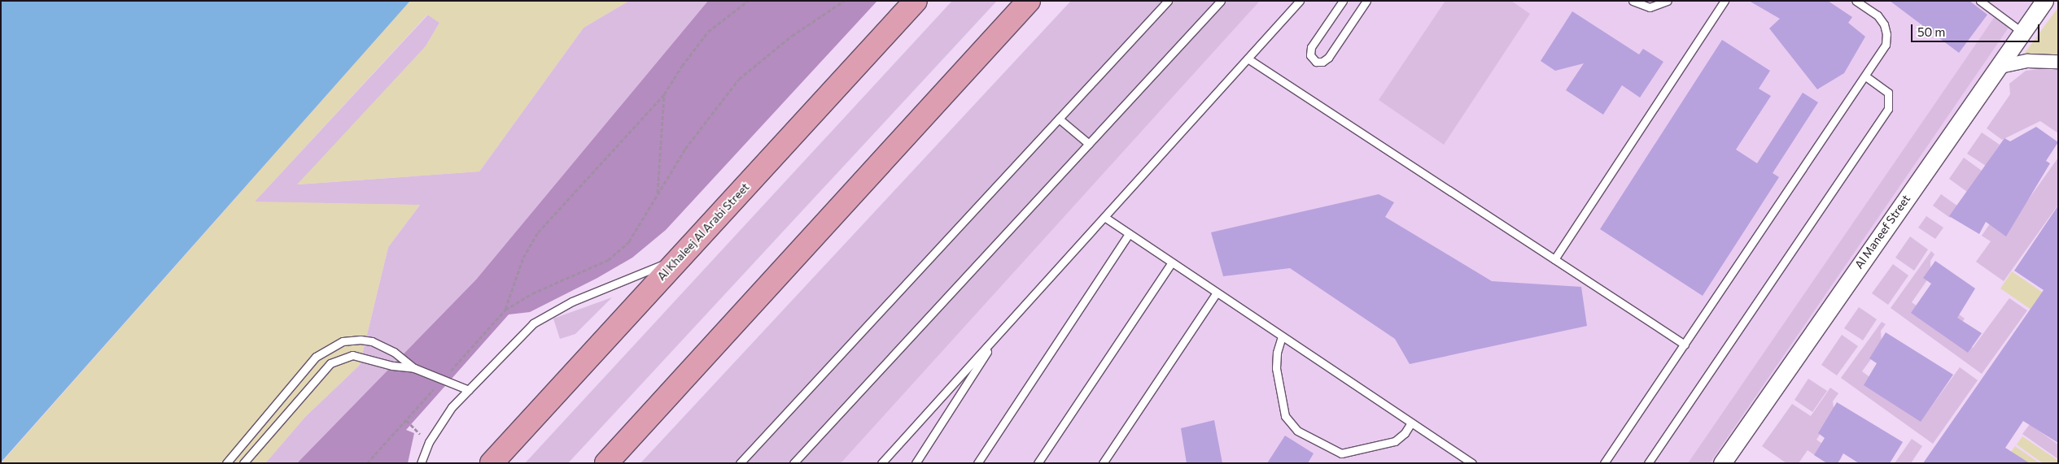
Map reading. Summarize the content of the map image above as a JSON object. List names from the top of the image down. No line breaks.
{"streets":{"highway":["Al Khaleej Al Arabi Street"],"street":["Al Maneef Street"]},"scale_bar":"50 m"}
